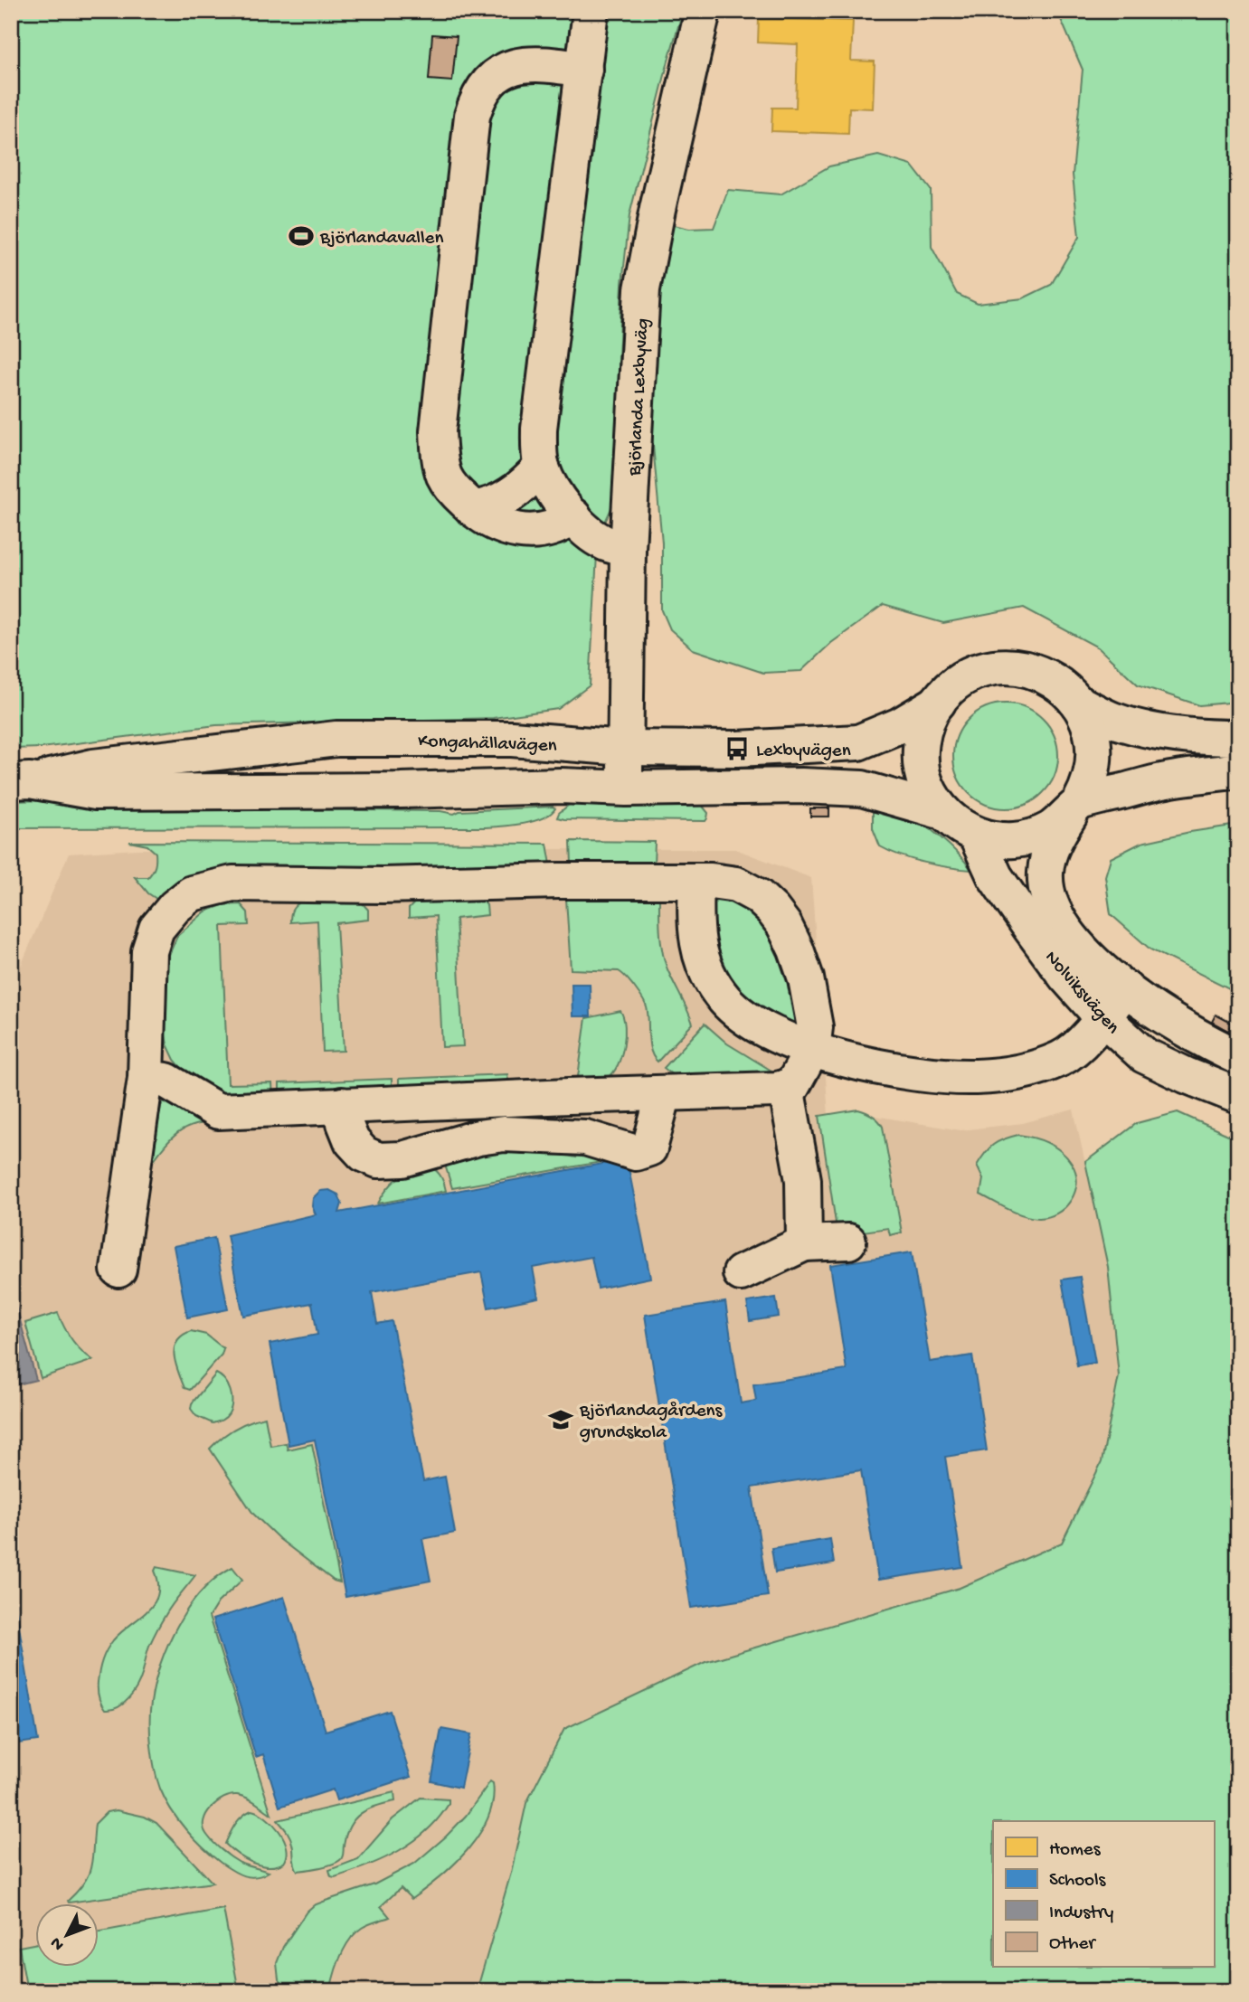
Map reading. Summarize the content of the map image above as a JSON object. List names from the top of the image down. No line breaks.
{"streets":{"street":["Björlanda Lexbyväg","Kongahällavägen","Nolviksvägen"]},"crossings":[["Björlanda Lexbyväg","Kongahällavägen"],["Kongahällavägen","Nolviksvägen"]],"places":{"sports":["Björlandavallen"],"bus stop":["Lexbyvägen"],"school or university":["Björlandagårdens grundskola"]},"legend":["Homes","Schools","Industry","Other"],"north":"bottom left"}
